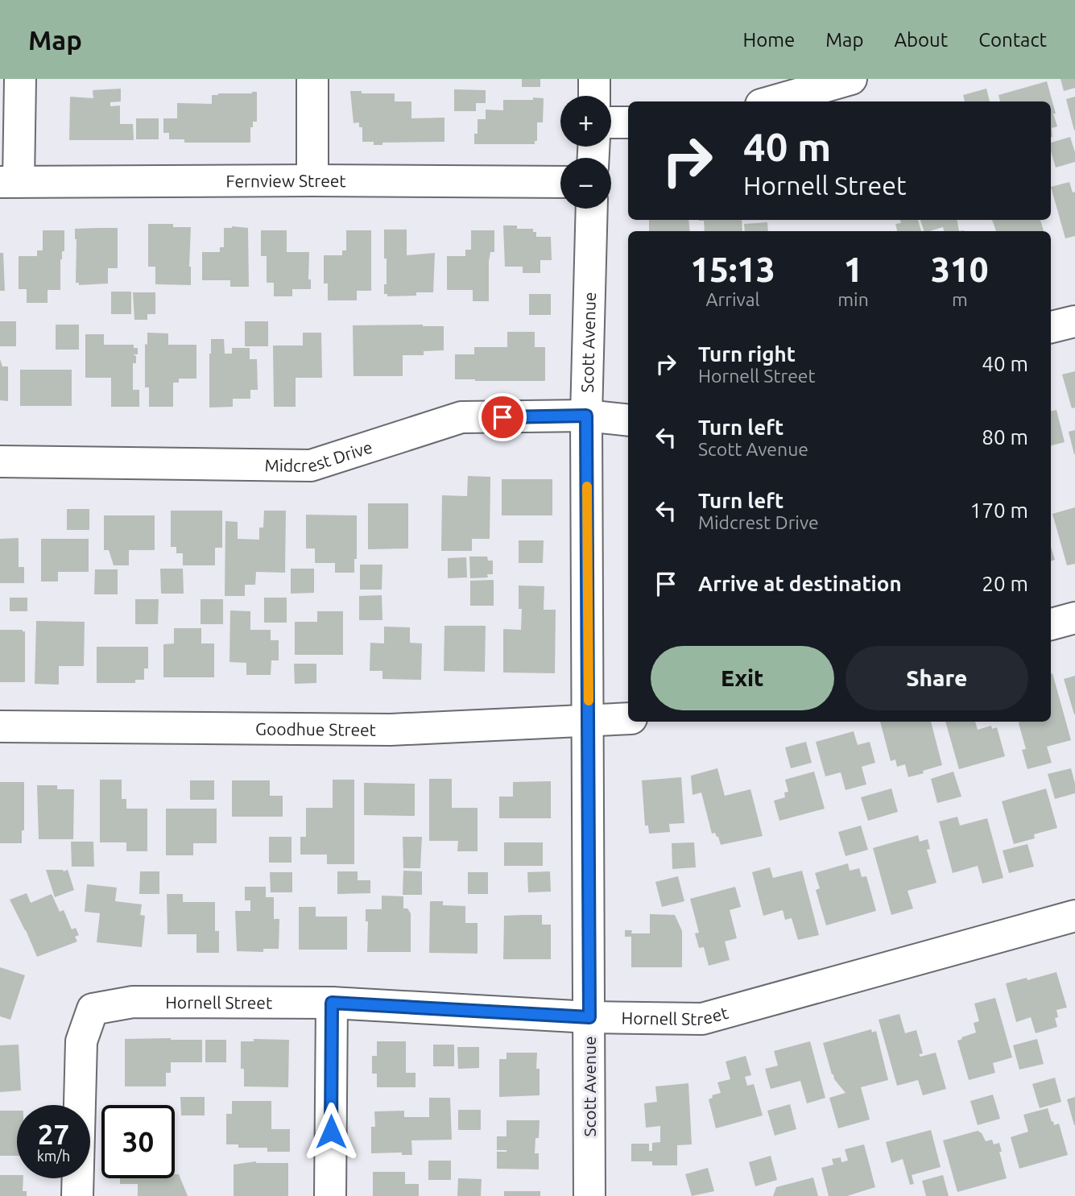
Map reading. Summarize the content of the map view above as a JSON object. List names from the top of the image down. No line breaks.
{"streets":{"street":["Fernview Street","Scott Avenue","Midcrest Drive","Goodhue Street","Hornell Street"]},"crossings":[["Scott Avenue","Midcrest Drive"],["Scott Avenue","Goodhue Street"],["Scott Avenue","Hornell Street"]],"page":{"header":"Map","nav":["Home","Map","About","Contact"],"map_buttons":["+","−"],"turn":["40 m","Hornell Street"],"eta":["15:13","Arrival","1","min","310","m"],"list":[{"name":"Turn right","note":"Hornell Street","value":"40 m"},{"name":"Turn left","note":"Scott Avenue","value":"80 m"},{"name":"Turn left","note":"Midcrest Drive","value":"170 m"},{"name":"Arrive at destination","value":"20 m"}],"buttons":["Exit","Share"],"speed":"27 km/h","limit":"30"}}
